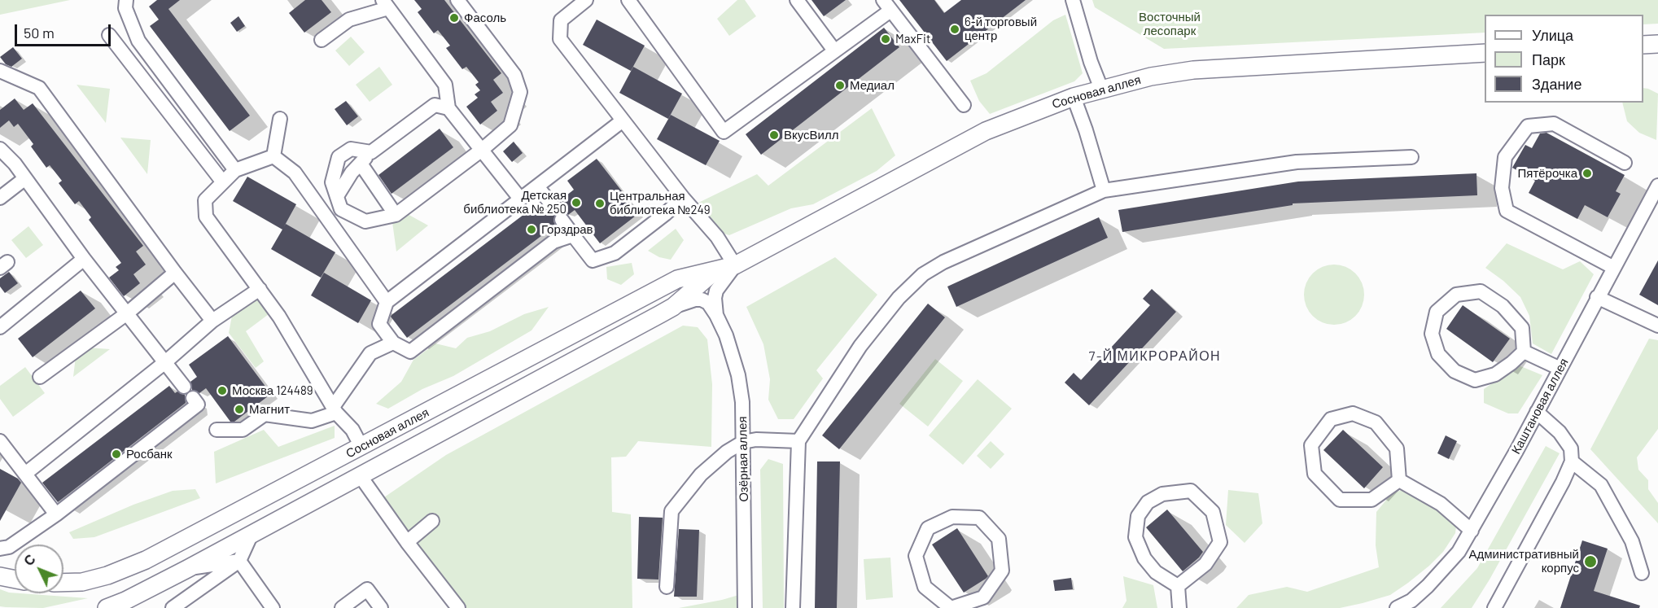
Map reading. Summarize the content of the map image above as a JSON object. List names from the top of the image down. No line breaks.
{"streets":{"main road":["Сосновая аллея"],"street":["Каштановая аллея","Озёрная аллея"]},"districts":["7-Й МИКРОРАЙОН"],"parks":["Восточный лесопарк"],"places":["Фасоль","6-й торговый центр","MaxFit","Медиал","ВкусВилл","Пятёрочка","Детская библиотека № 250","Центральная библиотека №249","Горздрав","Москва 124489","Магнит","Росбанк","Административный корпус"],"legend":["Улица","Парк","Здание"],"scale_bar":"50 m","north":"top left"}
